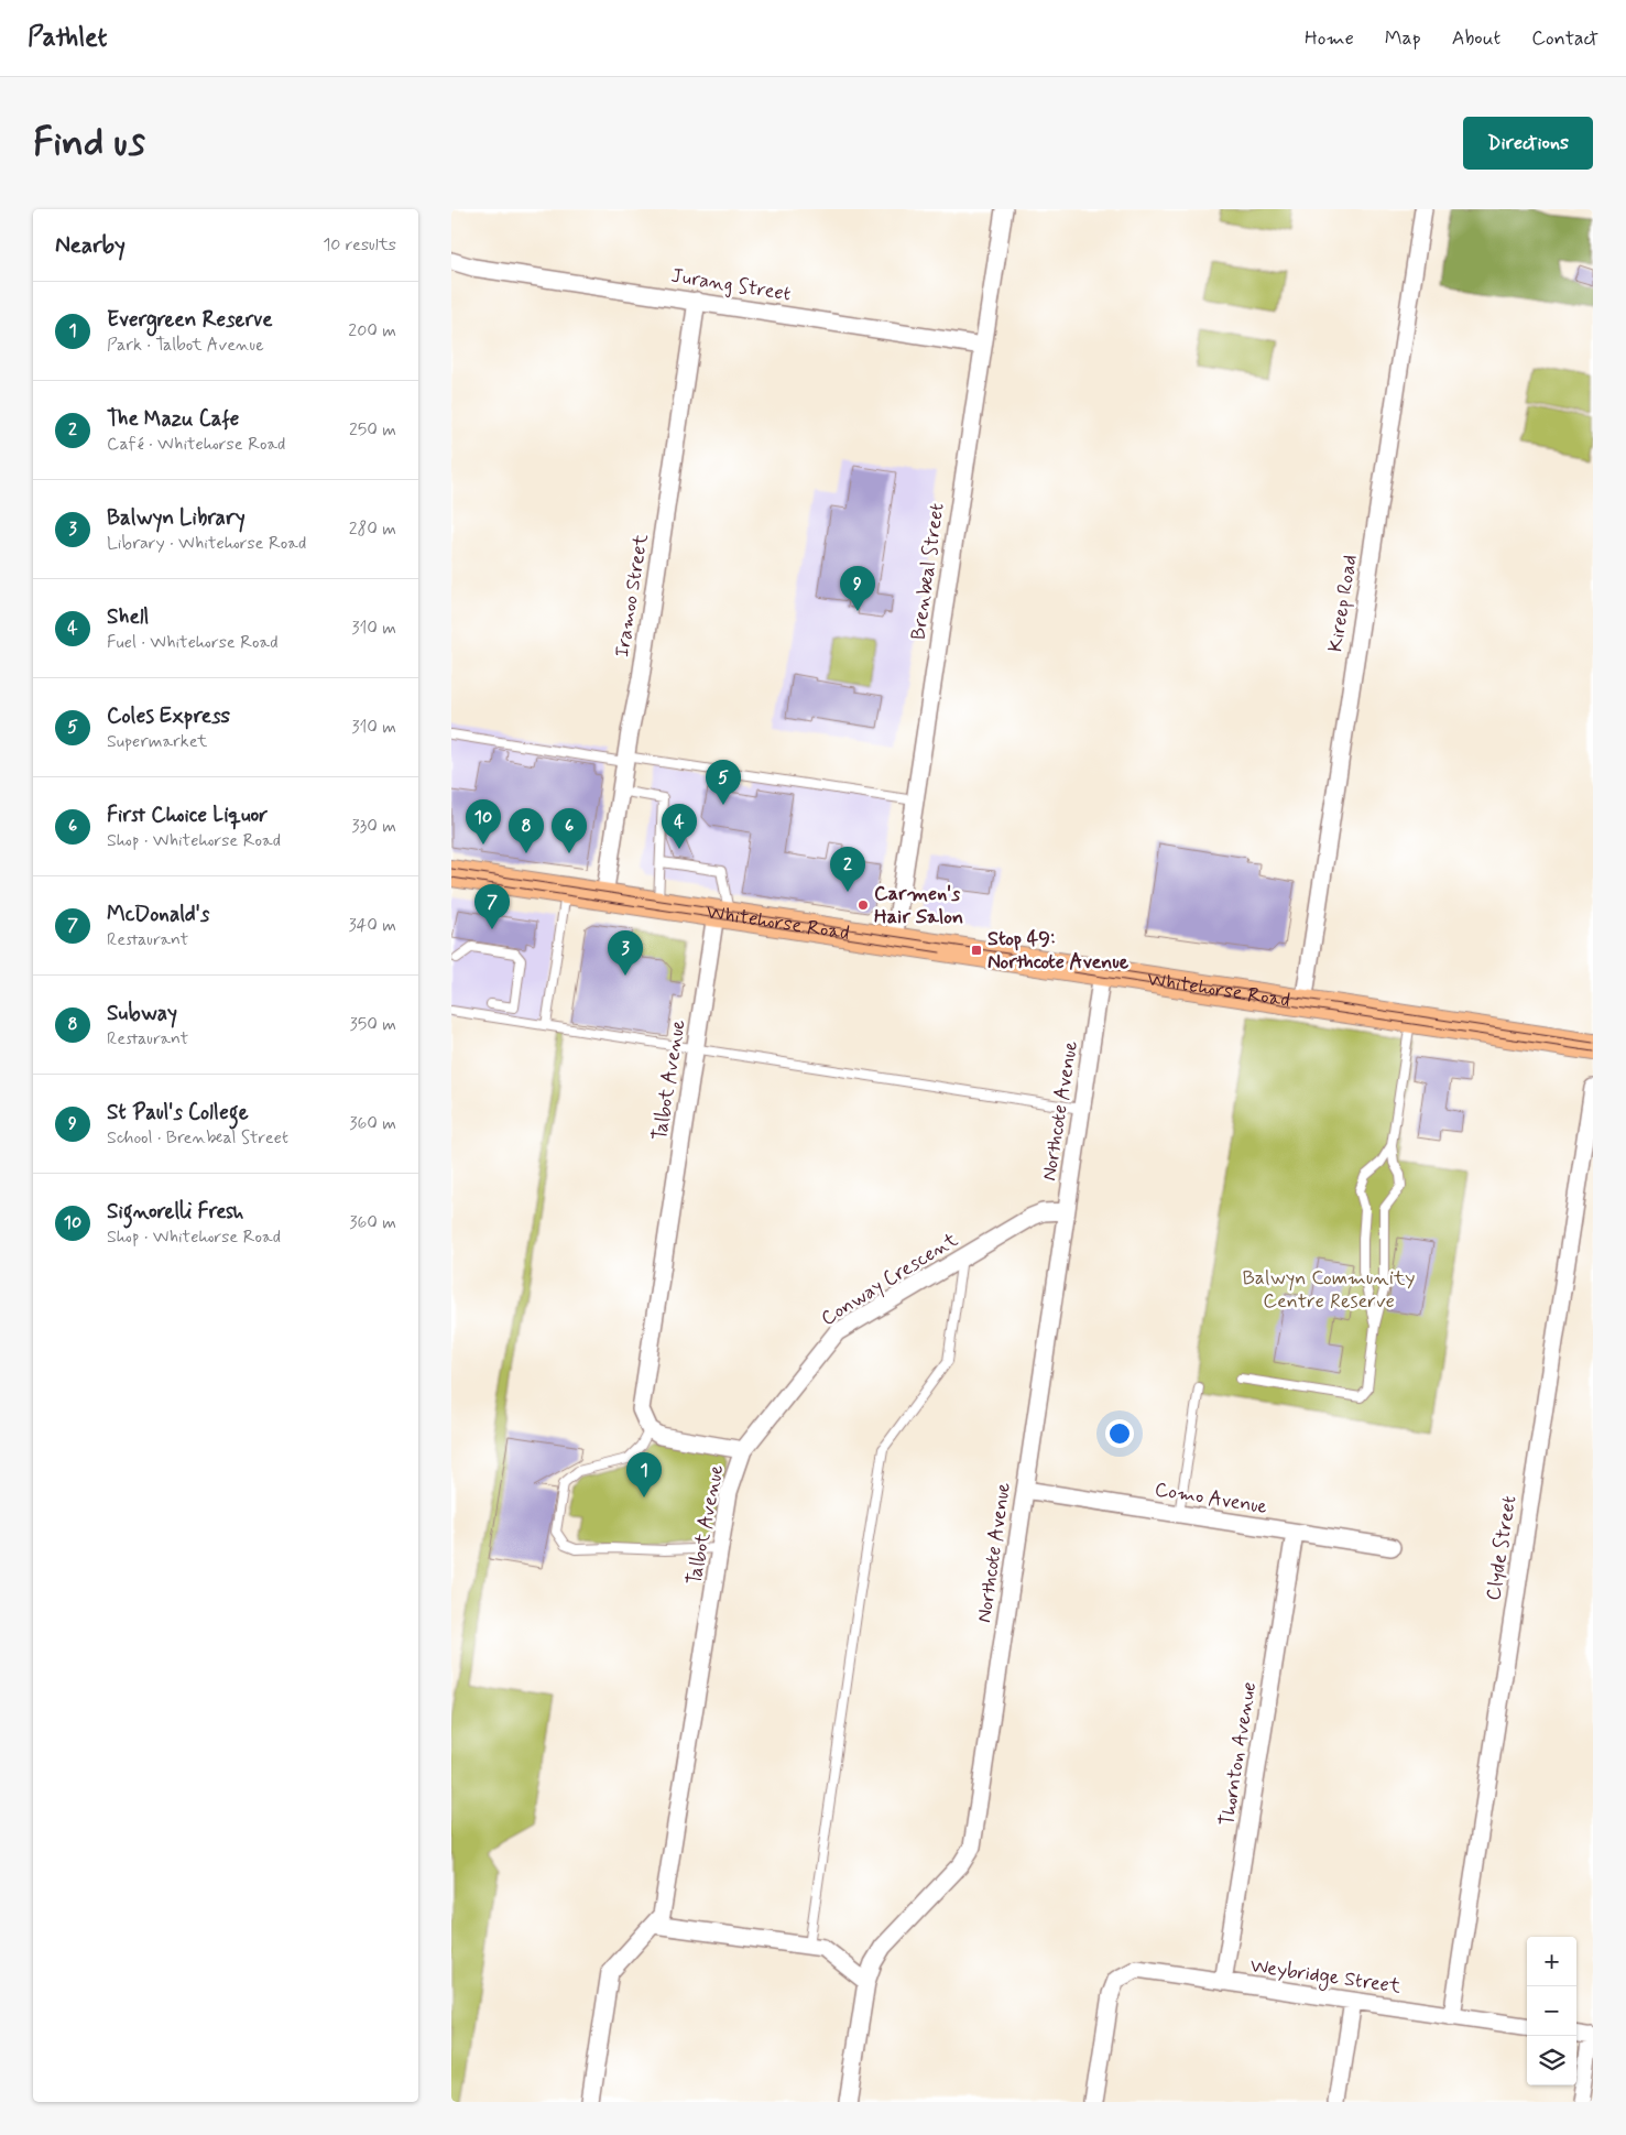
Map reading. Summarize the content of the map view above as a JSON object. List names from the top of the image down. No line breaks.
{"streets":{"main road":["Whitehorse Road"],"street":["Jurang Street","Brenbeal Street","Iramoo Street","Kireep Road","Talbot Avenue","Northcote Avenue","Conway Crescent","Como Avenue","Clyde Street","Thornton Avenue","Weybridge Street"]},"crossings":[["Jurang Street","Brenbeal Street"],["Jurang Street","Iramoo Street"],["Brenbeal Street","Whitehorse Road"],["Iramoo Street","Whitehorse Road"],["Kireep Road","Whitehorse Road"],["Whitehorse Road","Talbot Avenue"],["Whitehorse Road","Northcote Avenue"],["Talbot Avenue","Conway Crescent"],["Northcote Avenue","Conway Crescent"],["Northcote Avenue","Como Avenue"],["Como Avenue","Thornton Avenue"],["Clyde Street","Weybridge Street"],["Thornton Avenue","Weybridge Street"]],"parks":["Balwyn Community Centre Reserve"],"places":{"other":["Carmen's Hair Salon"],"transit":["Stop 49: Northcote Avenue"]},"page":{"header":"Pathlet","nav":["Home","Map","About","Contact"],"buttons":"Directions","title":"Find us","heading":["Nearby","10 results"],"list":[{"mark":"1","name":"Evergreen Reserve","note":"Park · Talbot Avenue","value":"200 m"},{"mark":"2","name":"The Mazu Cafe","note":"Café · Whitehorse Road","value":"250 m"},{"mark":"3","name":"Balwyn Library","note":"Library · Whitehorse Road","value":"280 m"},{"mark":"4","name":"Shell","note":"Fuel · Whitehorse Road","value":"310 m"},{"mark":"5","name":"Coles Express","note":"Supermarket","value":"310 m"},{"mark":"6","name":"First Choice Liquor","note":"Shop · Whitehorse Road","value":"330 m"},{"mark":"7","name":"McDonald's","note":"Restaurant","value":"340 m"},{"mark":"8","name":"Subway","note":"Restaurant","value":"350 m"},{"mark":"9","name":"St Paul's College","note":"School · Brenbeal Street","value":"360 m"},{"mark":"10","name":"Signorelli Fresh","note":"Shop · Whitehorse Road","value":"360 m"}],"pins":["9","5","10","4","6","8","2","7","3","1"],"map_buttons":["+","−"]}}
